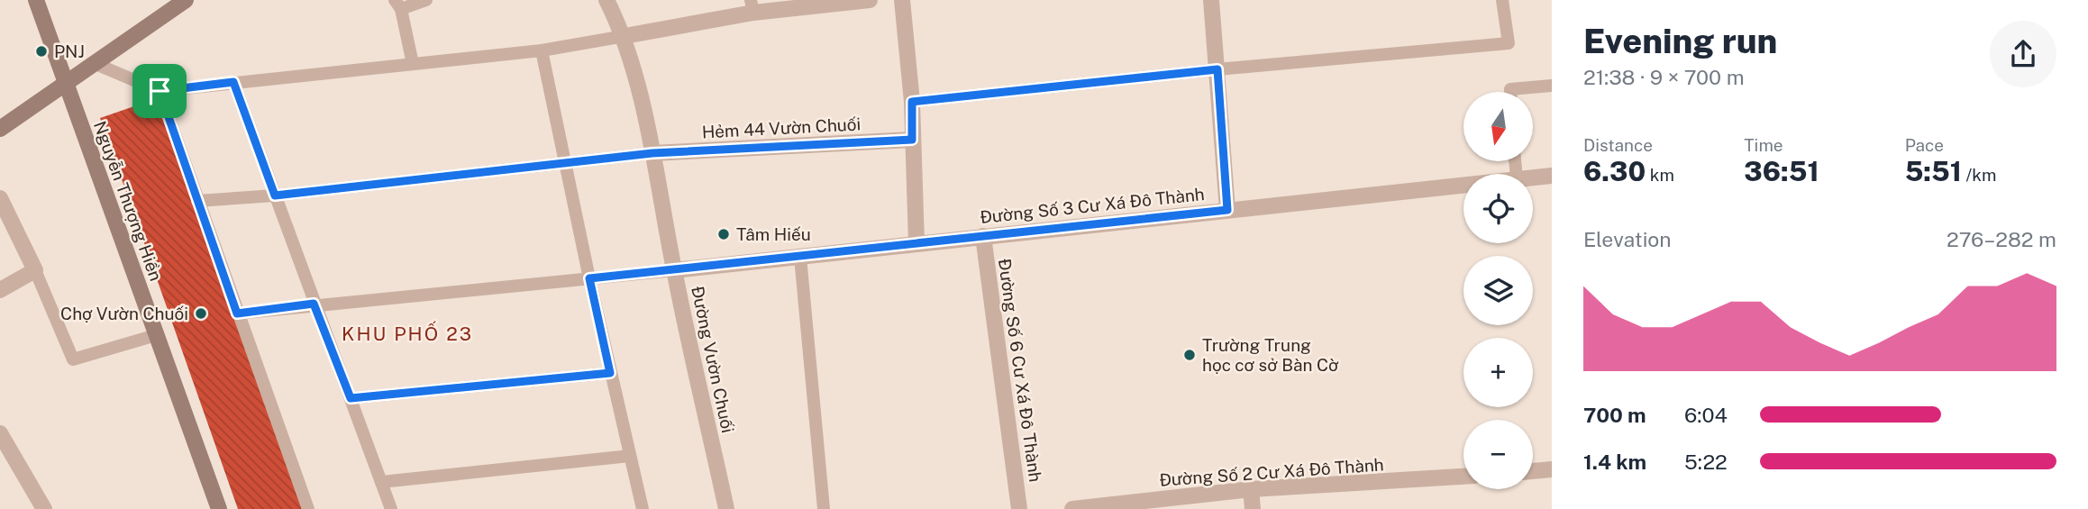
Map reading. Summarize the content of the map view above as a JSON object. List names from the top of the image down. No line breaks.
{"streets":{"street":["Hẻm 44 Vườn Chuối","Nguyễn Thượng Hiền","Ðường Số 3 Cư Xá Đô Thành","Đường Vườn Chuối","Đường Số 6 Cư Xá Đô Thành","Ðường Số 2 Cư Xá Đô Thành"]},"crossings":[["Hẻm 44 Vườn Chuối","Đường Vườn Chuối"],["Ðường Số 3 Cư Xá Đô Thành","Đường Vườn Chuối"],["Ðường Số 3 Cư Xá Đô Thành","Đường Số 6 Cư Xá Đô Thành"]],"districts":["KHU PHỐ 23"],"places":["PNJ","Tâm Hiếu","Chợ Vườn Chuối","Trường Trung học cơ sở Bàn Cờ"],"north":"bottom","page":{"heading":["Evening run","21:38 · 9 × 700 m"],"map_buttons":["+","−"],"stats":[["Distance","6.30 km"],["Time","36:51"],["Pace","5:51 /km"]],"chart":["Elevation","276–282 m"],"list":[{"name":"700 m","note":"6:04"},{"name":"1.4 km","note":"5:22"}]}}
